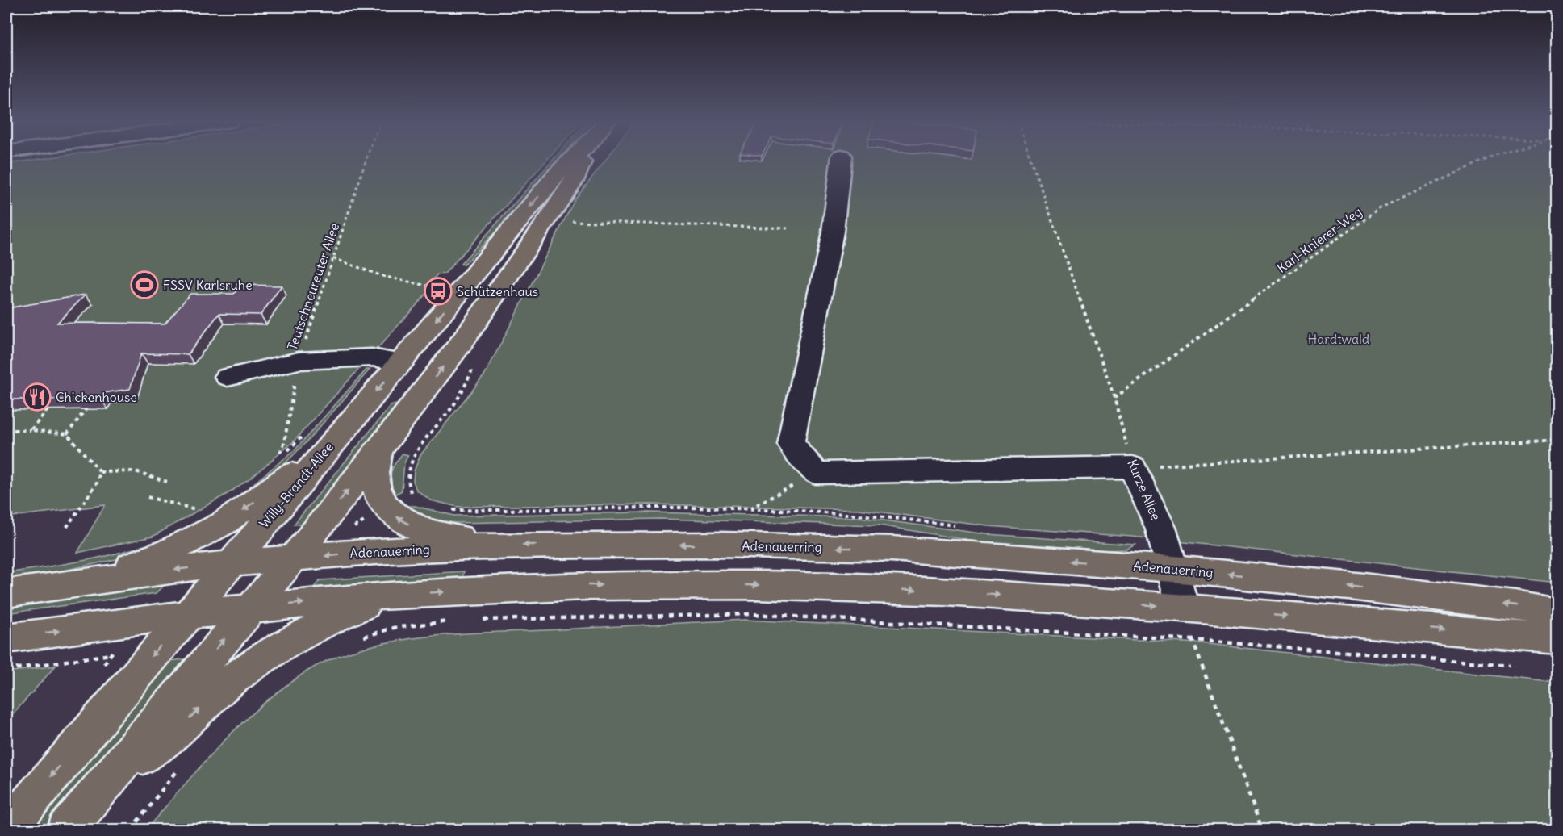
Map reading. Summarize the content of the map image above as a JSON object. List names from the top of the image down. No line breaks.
{"streets":{"main road":["Willy-Brandt-Allee","Adenauerring"],"street":["Kurze Allee"],"path":["Karl-Knierer-Weg","Teutschneureuter Allee"]},"crossings":[["Karl-Knierer-Weg","Kurze Allee"],["Willy-Brandt-Allee","Adenauerring"],["Kurze Allee","Adenauerring"]],"parks":["Hardtwald"],"places":{"sports":["FSSV Karlsruhe"],"bus stop":["Schützenhaus"],"restaurant":["Chickenhouse"]}}
